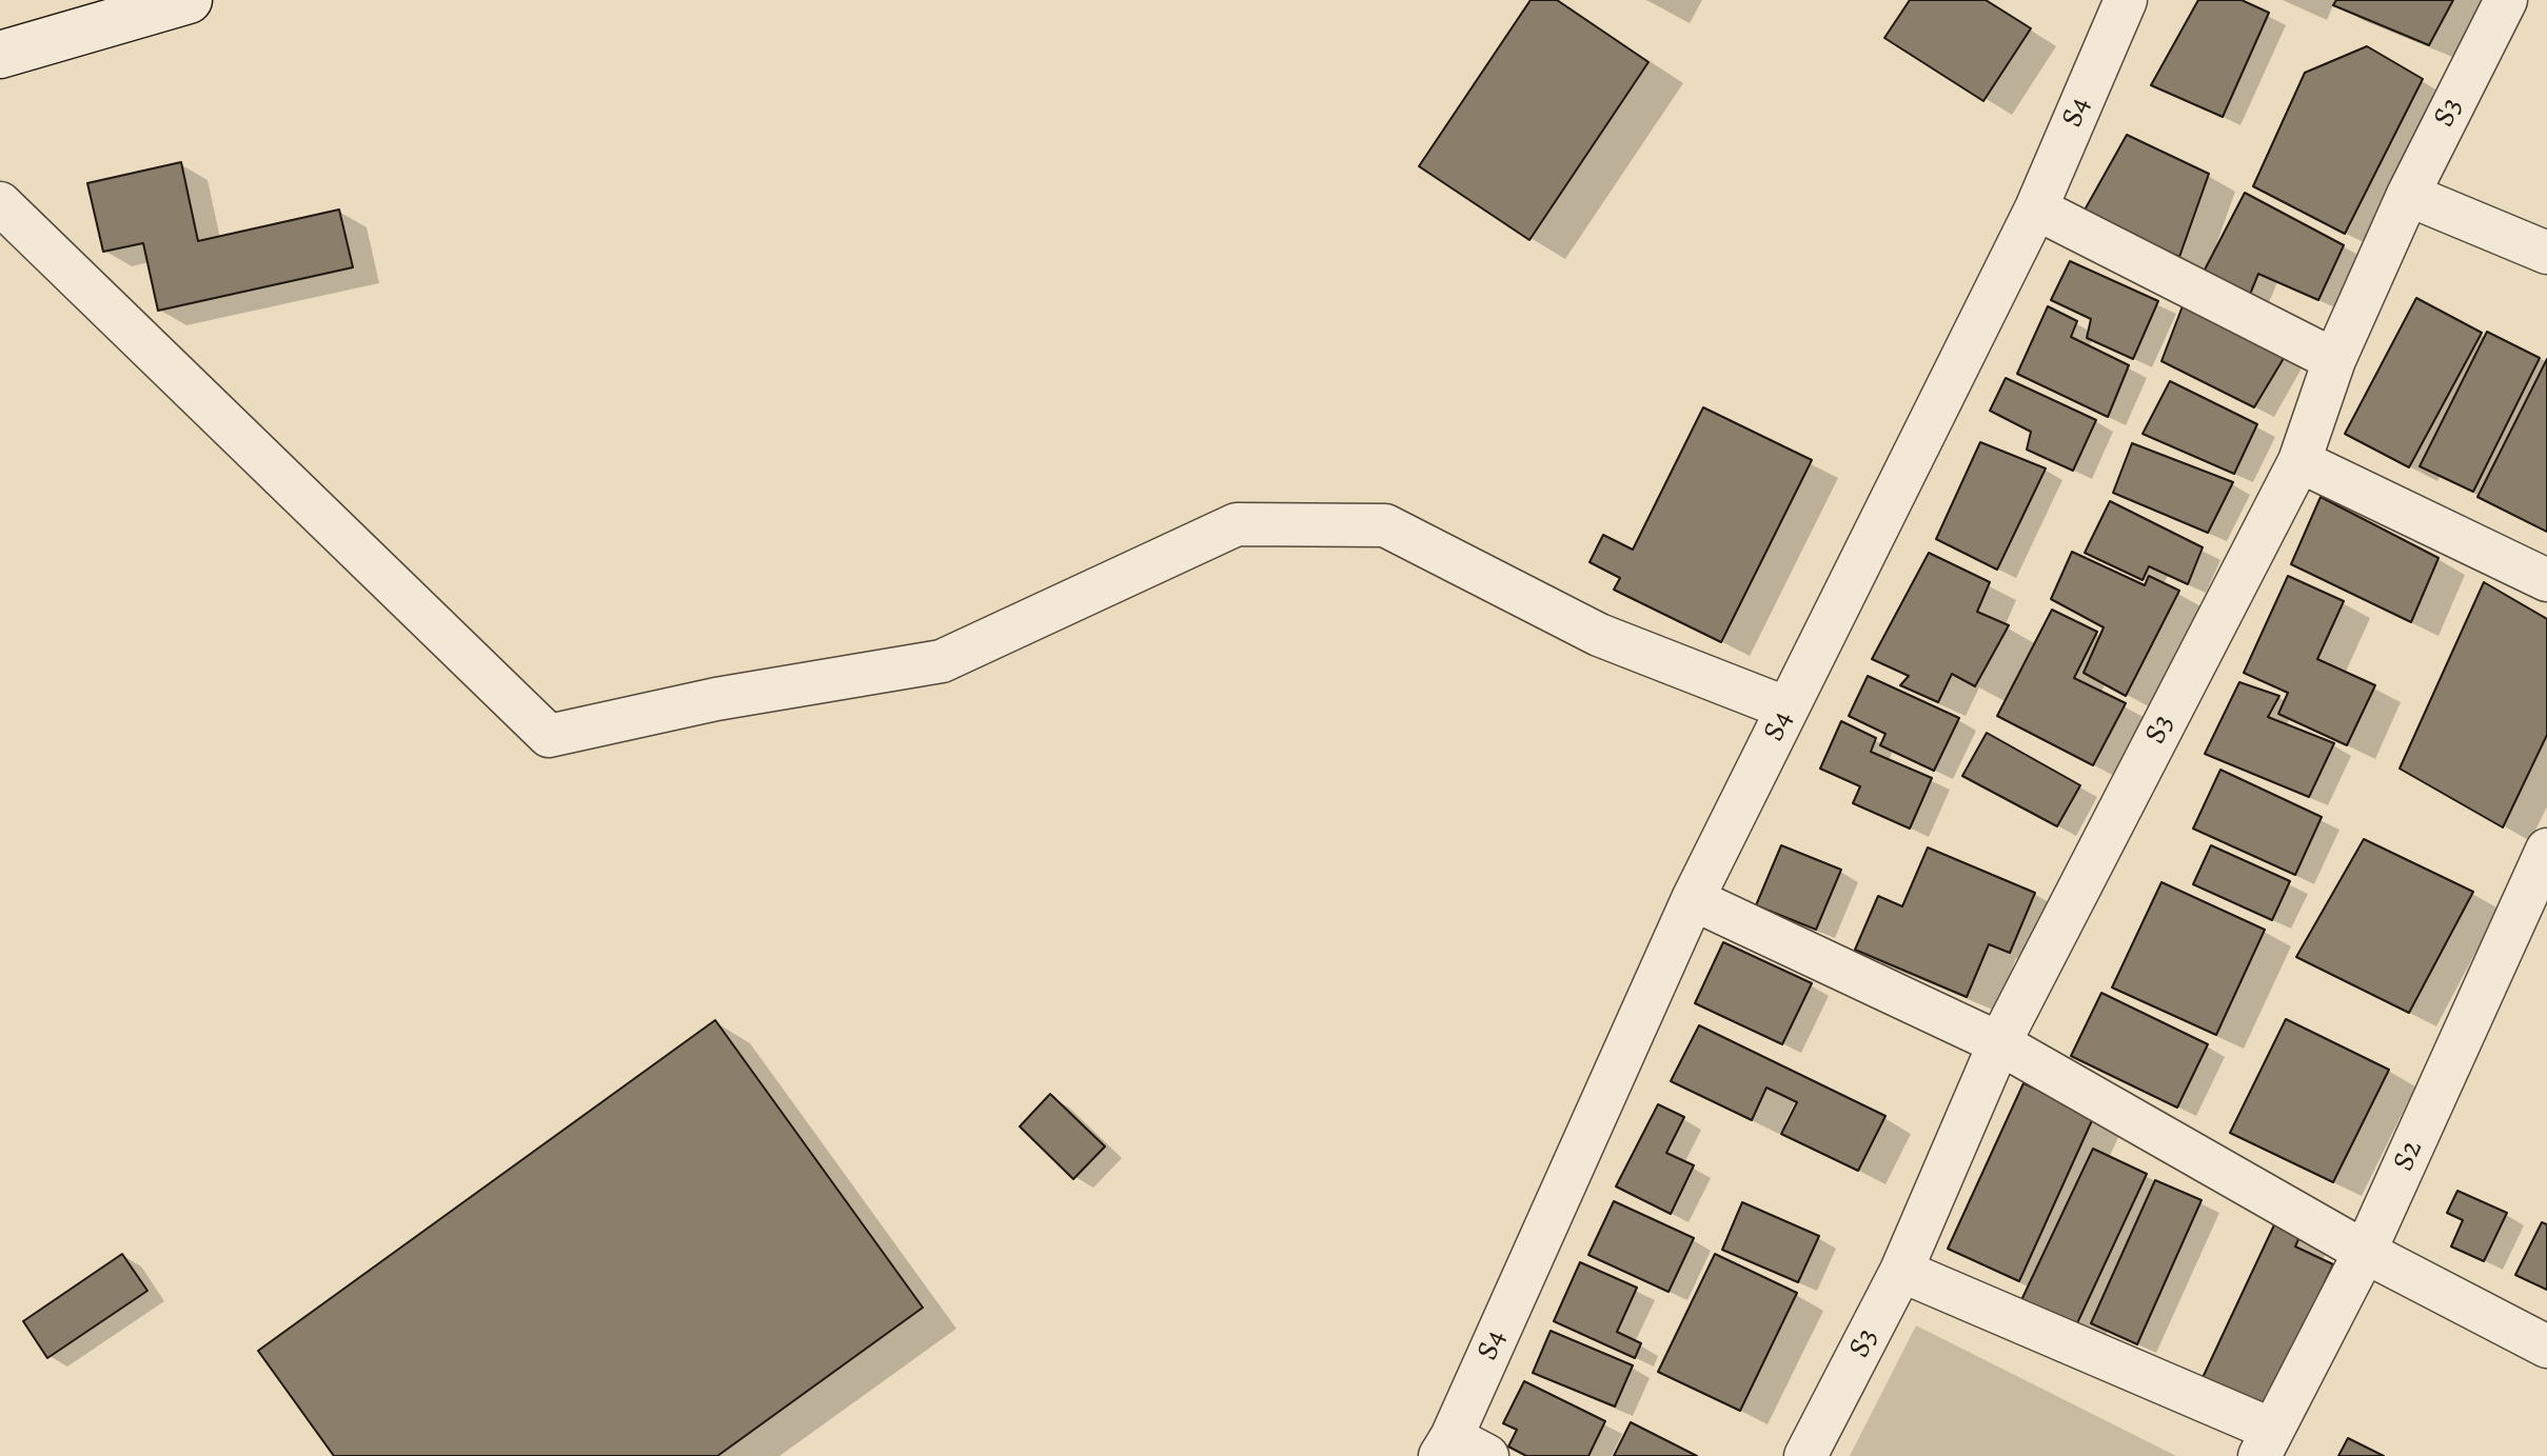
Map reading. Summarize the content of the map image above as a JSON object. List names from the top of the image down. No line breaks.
{"streets":{"street":["S4","S3","S2"]}}
